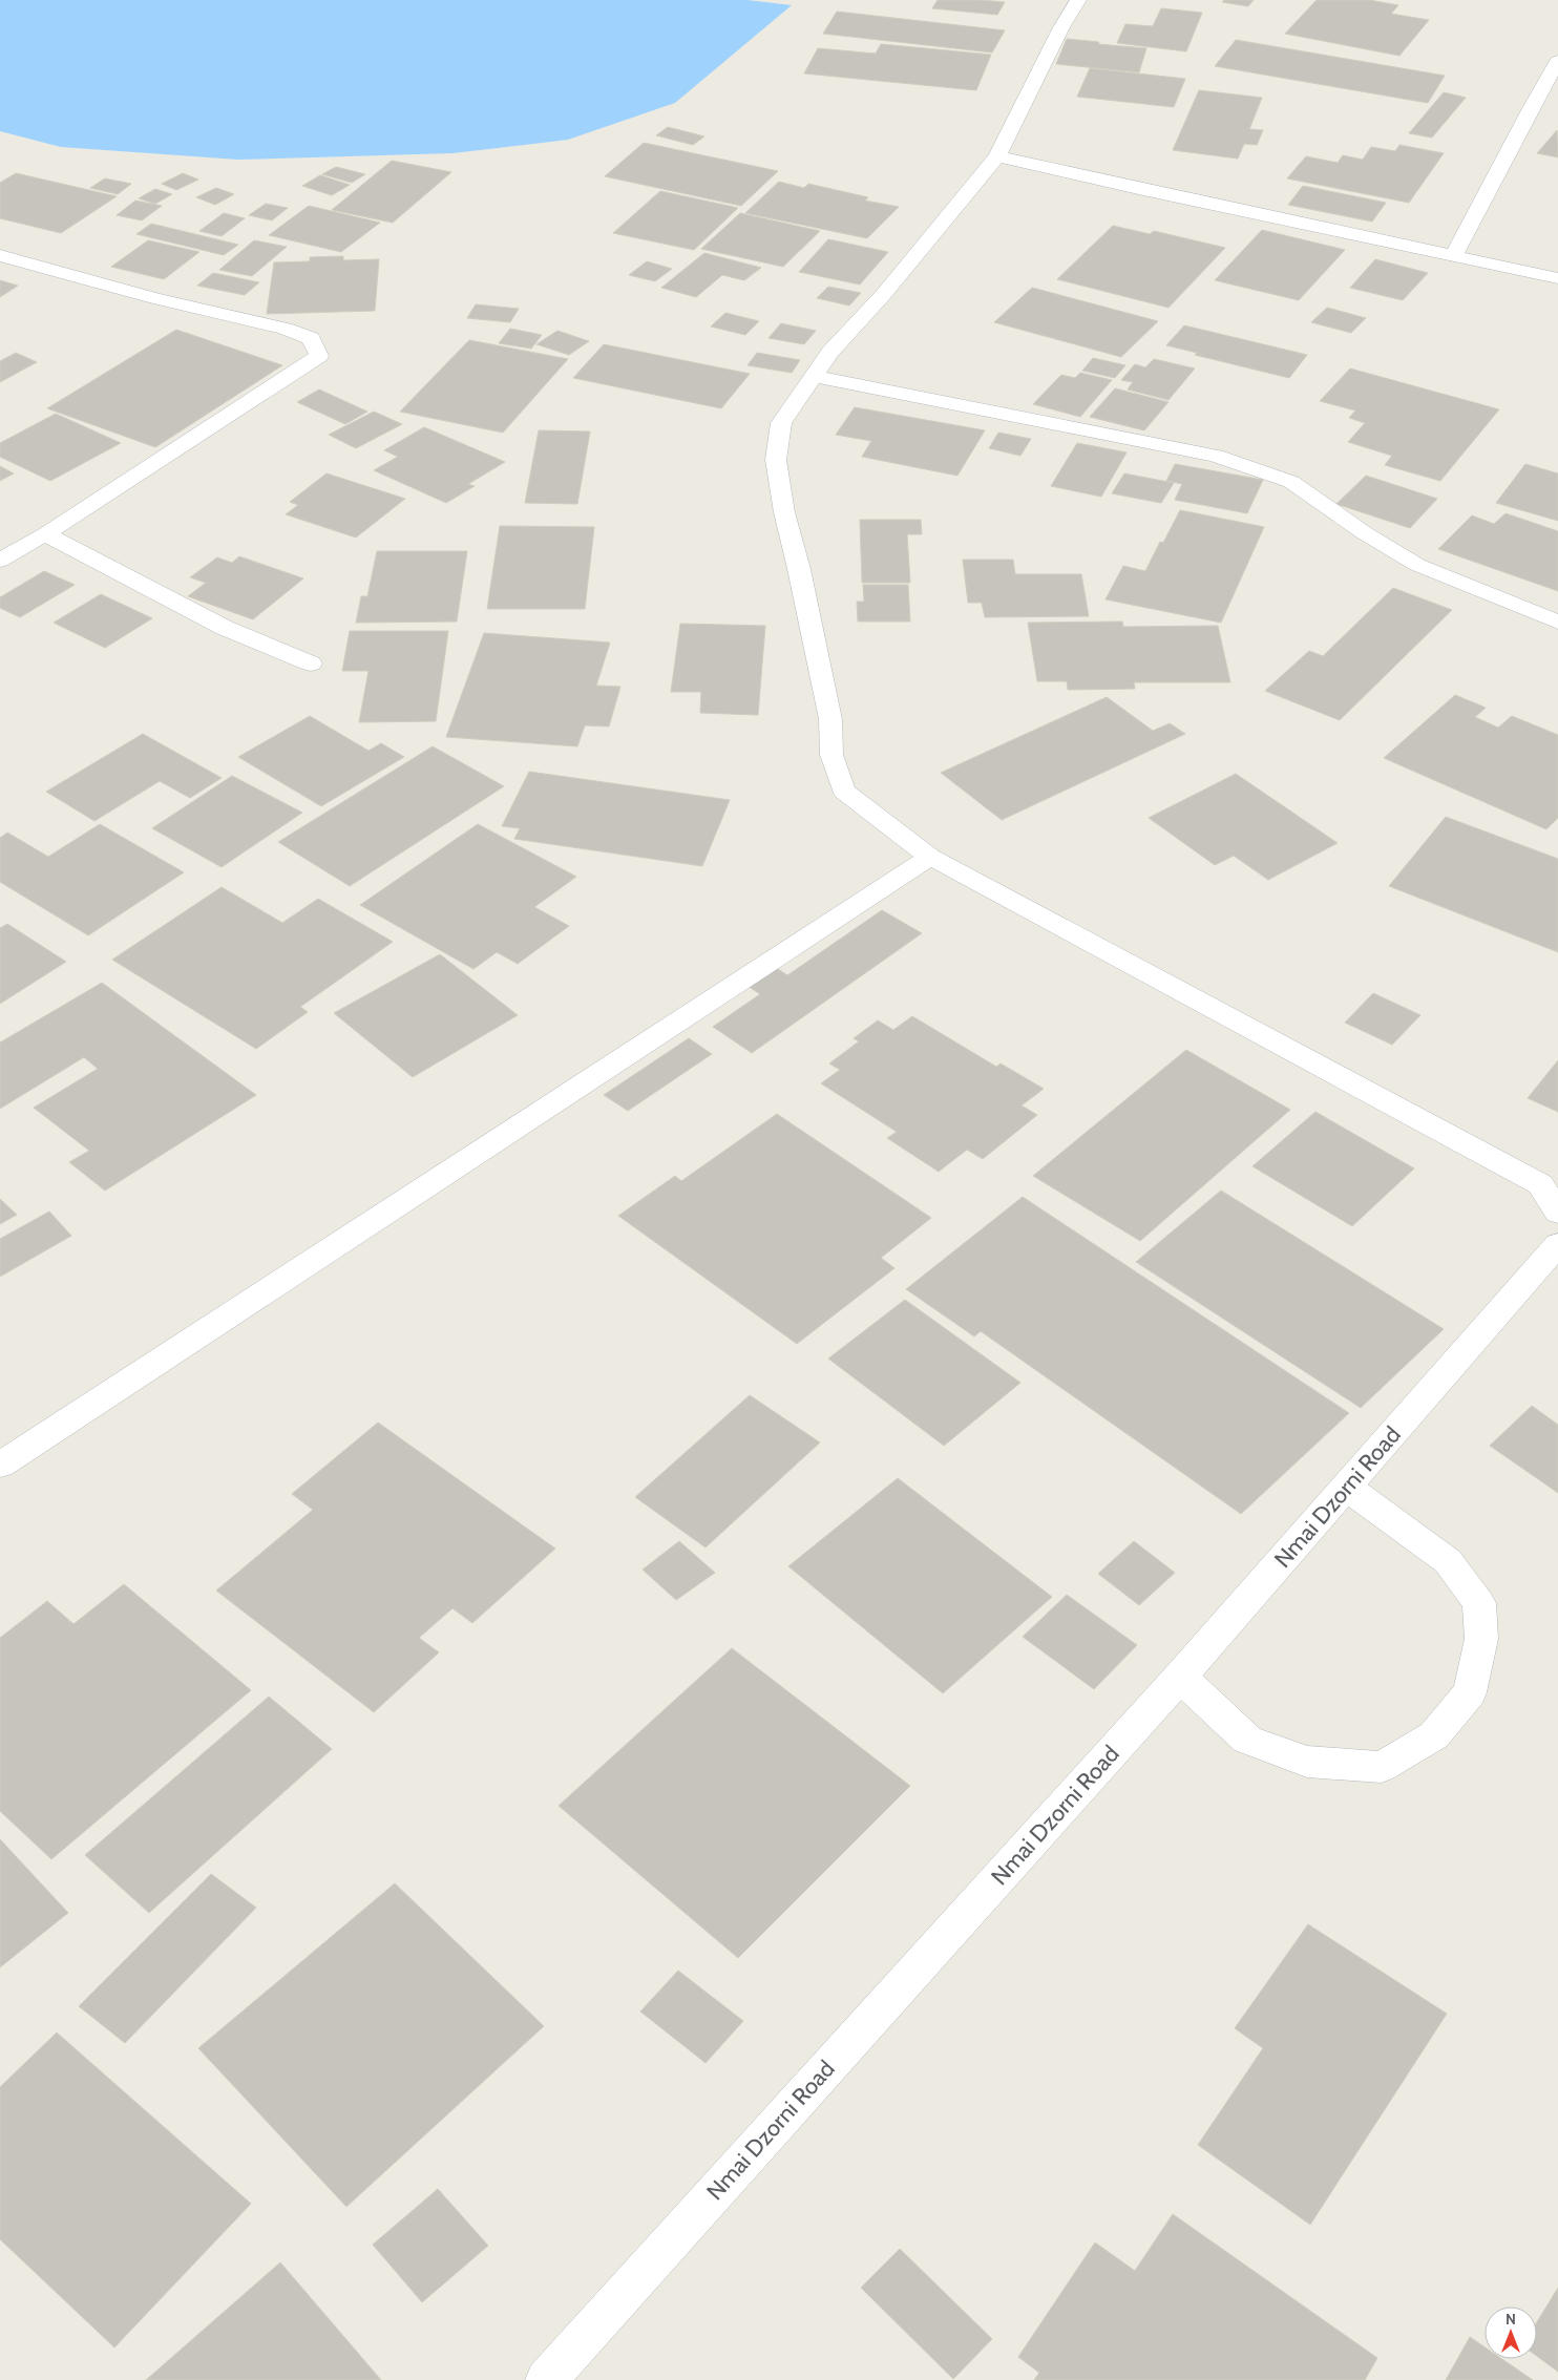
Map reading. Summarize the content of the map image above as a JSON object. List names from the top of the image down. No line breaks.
{"streets":{"street":["Nmai Dzorni Road"]},"north":"top"}
